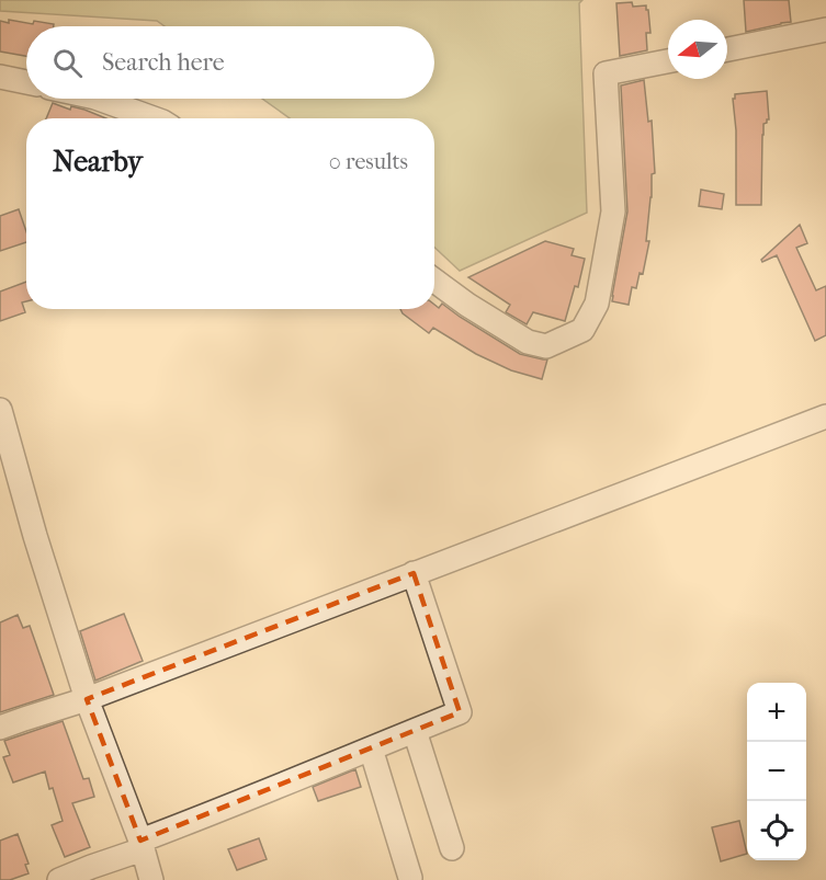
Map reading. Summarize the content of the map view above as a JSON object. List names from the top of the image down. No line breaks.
{"north":"left","page":{"search":"Search here","heading":["Nearby","0 results"],"map_buttons":["+","−"]}}
